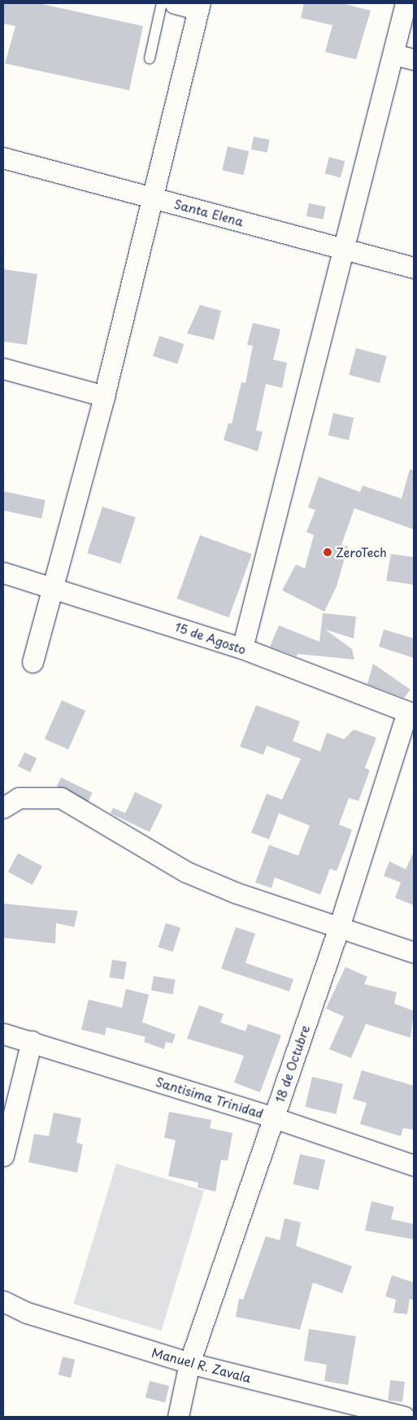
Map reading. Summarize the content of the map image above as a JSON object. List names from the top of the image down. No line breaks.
{"streets":{"street":["Santa Elena","15 de Agosto","18 de Octubre","Santisima Trinidad","Manuel R. Zavala"]},"crossings":[["15 de Agosto","18 de Octubre"],["18 de Octubre","Santisima Trinidad"],["18 de Octubre","Manuel R. Zavala"]],"places":["ZeroTech"]}
